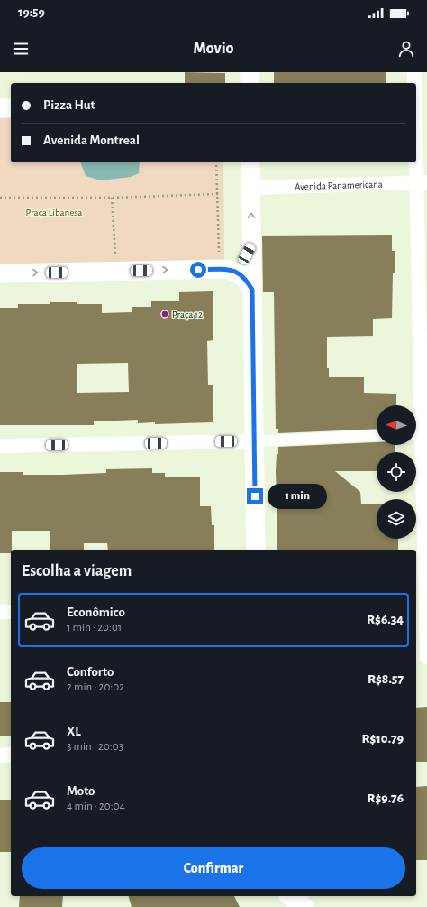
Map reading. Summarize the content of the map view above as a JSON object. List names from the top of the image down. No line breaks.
{"streets":{"street":["Avenida Panamericana"]},"parks":["Praça Libanesa"],"places":["Praça 12"],"north":"left","page":{"status":"19:59","header":"Movio","banner":["Pizza Hut","Avenida Montreal"],"bubble":"1 min","heading":"Escolha a viagem","list":[{"name":"Econômico","note":"1 min · 20:01","value":"R$6.34"},{"name":"Conforto","note":"2 min · 20:02","value":"R$8.57"},{"name":"XL","note":"3 min · 20:03","value":"R$10.79"},{"name":"Moto","note":"4 min · 20:04","value":"R$9.76"}],"buttons":"Confirmar"}}
